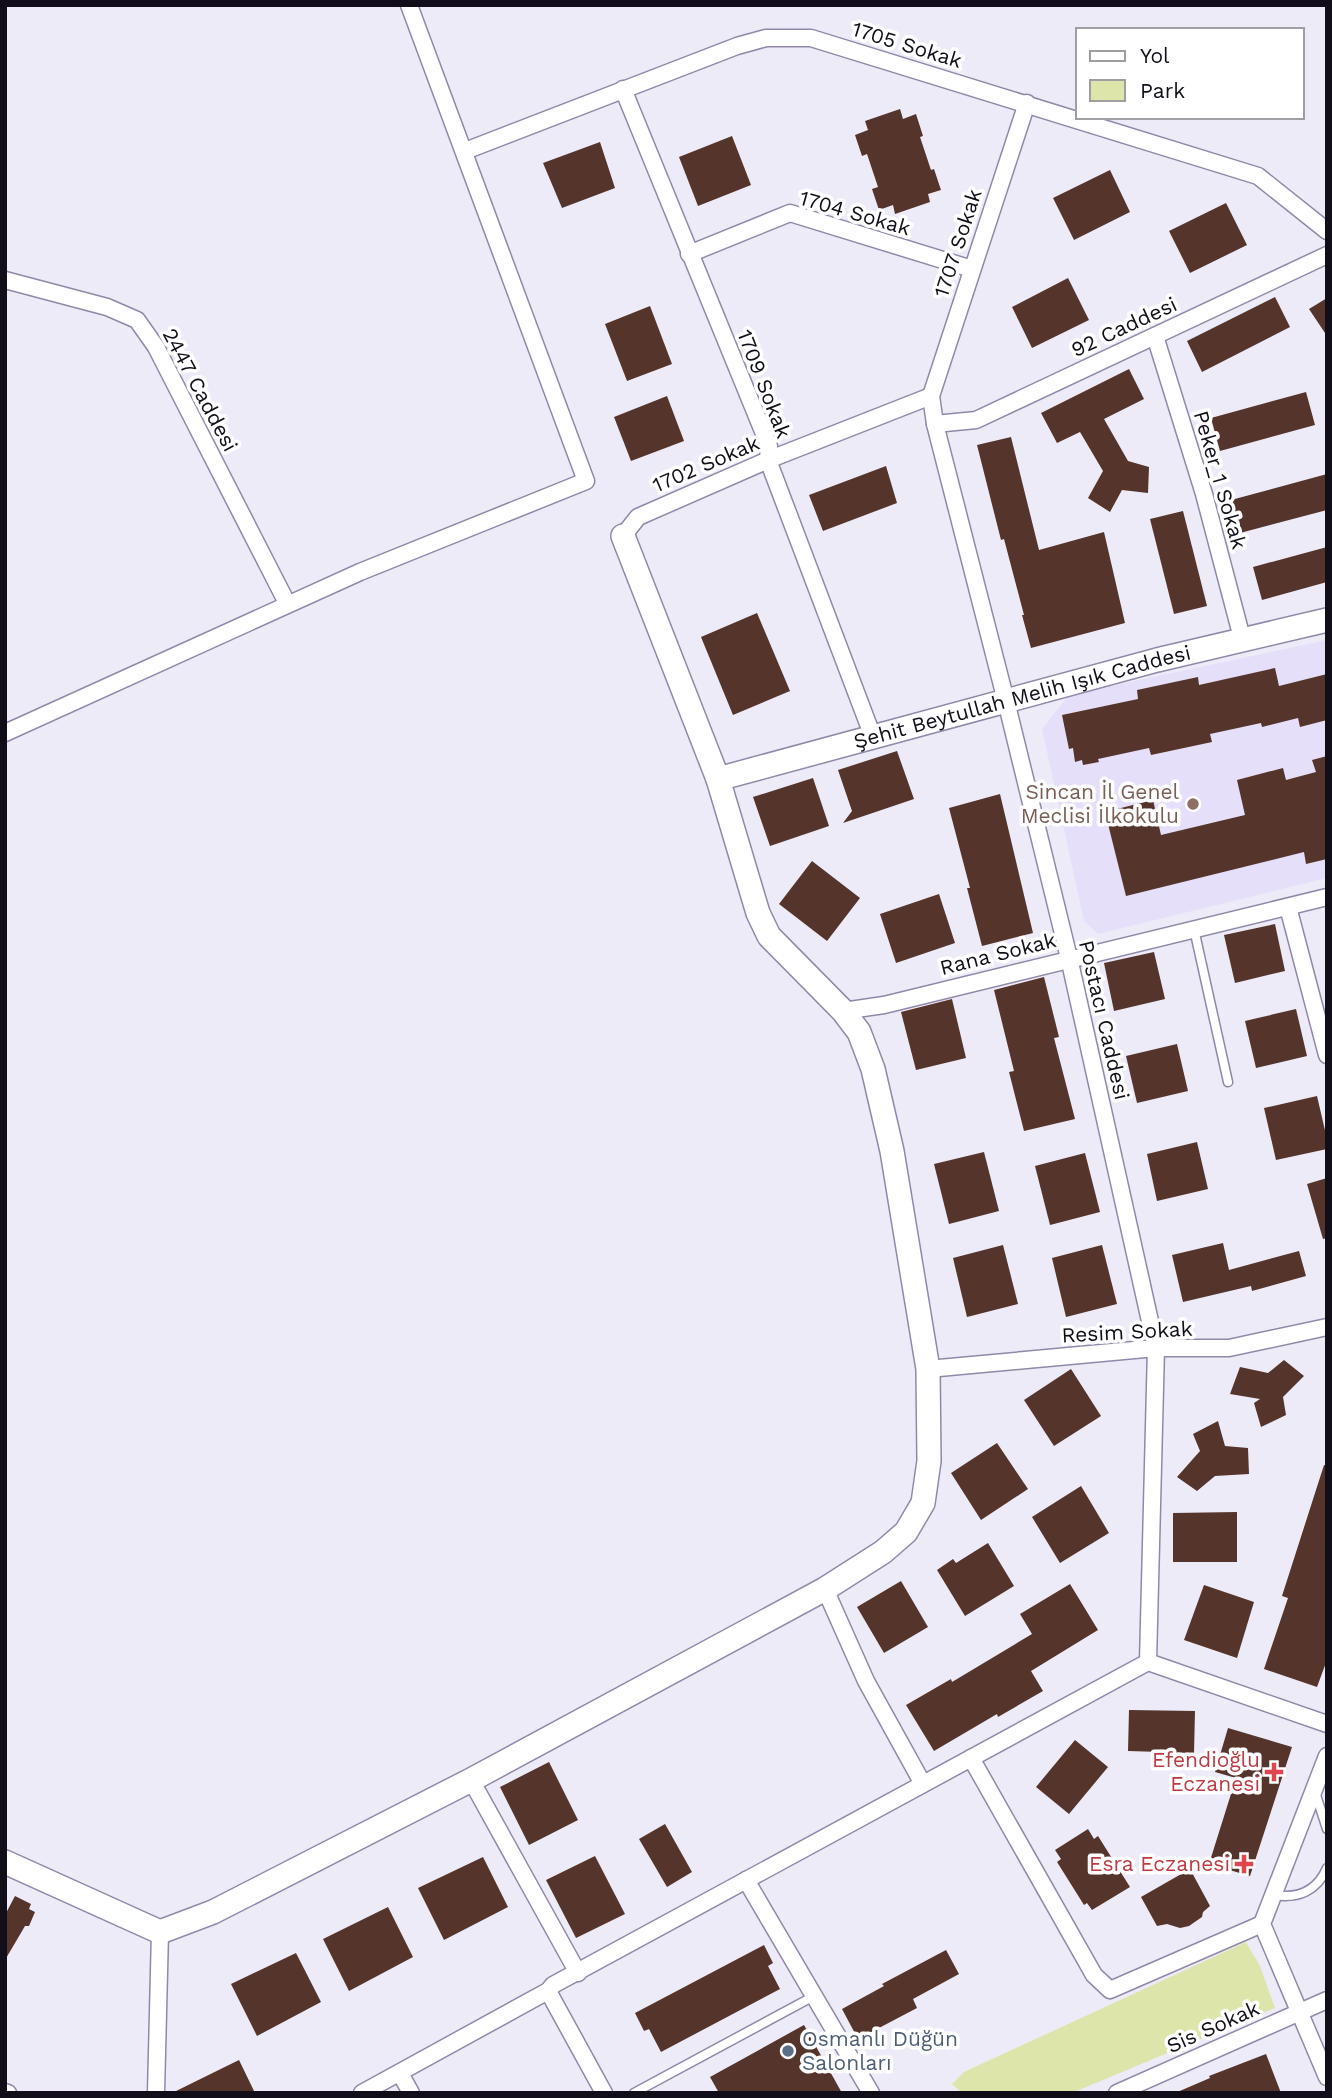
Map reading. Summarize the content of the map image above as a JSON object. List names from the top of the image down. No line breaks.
{"streets":{"street":["1705 Sokak","1704 Sokak","1707 Sokak","92 Caddesi","1709 Sokak","2447 Caddesi","1702 Sokak","Peker_1 Sokak","Şehit Beytullah Melih Işık Caddesi","Rana Sokak","Postacı Caddesi","Resim Sokak","Sis Sokak"]},"crossings":[["1705 Sokak","1707 Sokak"],["1705 Sokak","1709 Sokak"],["1704 Sokak","1707 Sokak"],["1704 Sokak","1709 Sokak"],["1707 Sokak","1702 Sokak"],["1707 Sokak","Postacı Caddesi"],["92 Caddesi","Peker_1 Sokak"],["92 Caddesi","Postacı Caddesi"],["1709 Sokak","1702 Sokak"],["1709 Sokak","Şehit Beytullah Melih Işık Caddesi"],["1702 Sokak","Postacı Caddesi"],["Peker_1 Sokak","Şehit Beytullah Melih Işık Caddesi"],["Şehit Beytullah Melih Işık Caddesi","Postacı Caddesi"],["Rana Sokak","Postacı Caddesi"],["Postacı Caddesi","Resim Sokak"]],"places":{"other":["Sincan İl Genel Meclisi İlkokulu","Osmanlı Düğün Salonları"],"health":["Efendioğlu Eczanesi","Esra Eczanesi"]},"legend":["Yol","Park"]}
